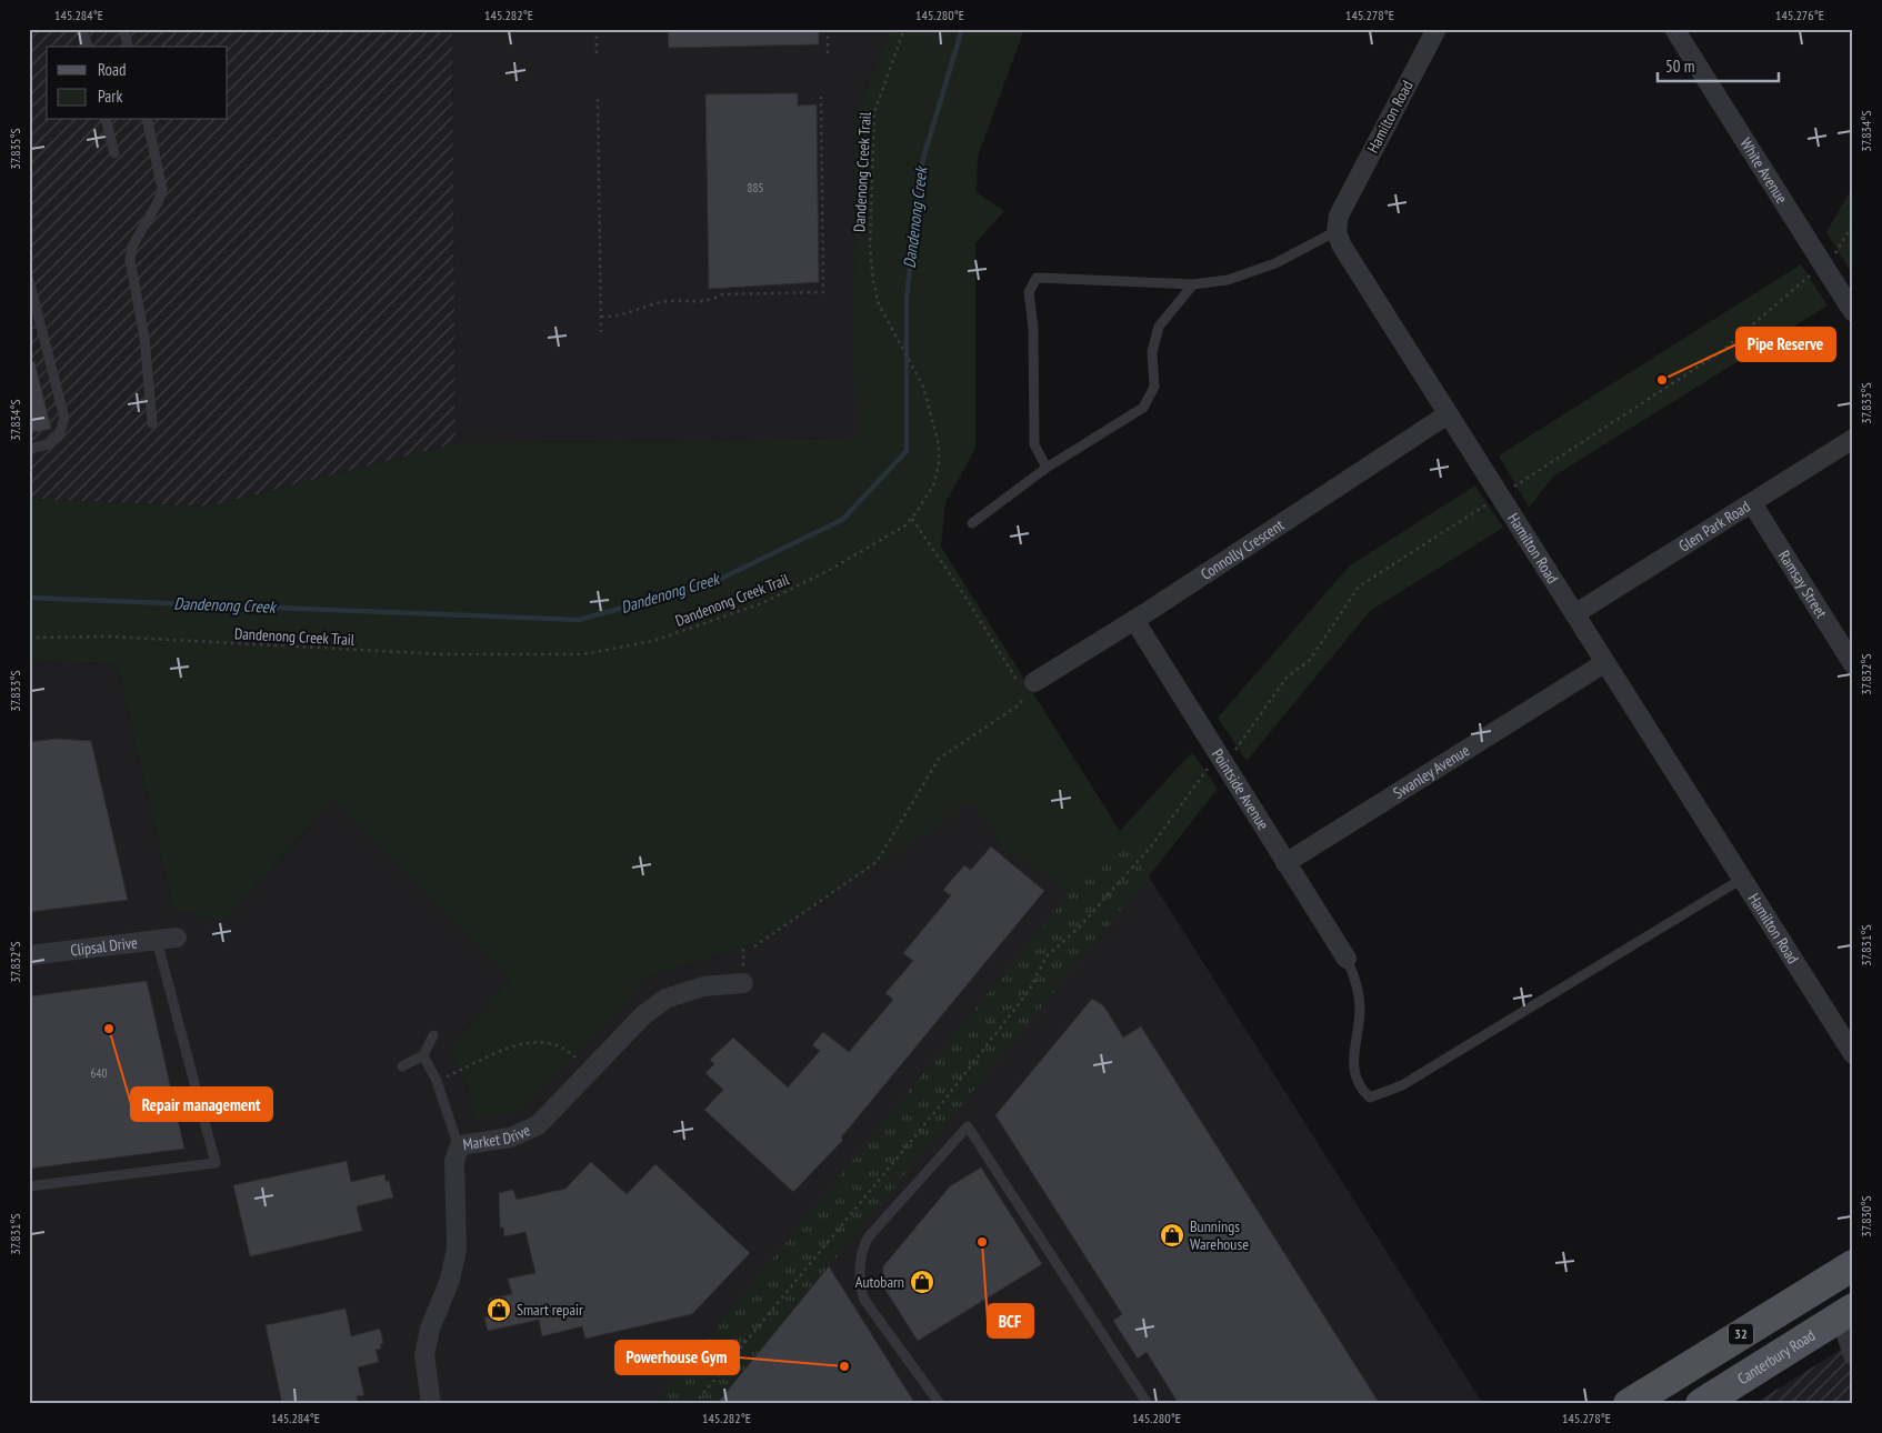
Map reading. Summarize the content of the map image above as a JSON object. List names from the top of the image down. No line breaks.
{"streets":{"main road":["32","Canterbury Road"],"street":["Hamilton Road","White Avenue","Glen Park Road","Connolly Crescent","Ramsay Street","Swanley Avenue","Pointside Avenue","Clipsal Drive","Market Drive"],"path":["Dandenong Creek Trail"]},"crossings":[["Hamilton Road","Glen Park Road"],["Hamilton Road","Connolly Crescent"],["Hamilton Road","Swanley Avenue"],["Glen Park Road","Ramsay Street"],["Connolly Crescent","Pointside Avenue"],["Swanley Avenue","Pointside Avenue"]],"water":["Dandenong Creek"],"places":{"other":["Pipe Reserve","Repair management","BCF","Powerhouse Gym"],"shop":["Bunnings Warehouse","Autobarn","Smart repair"]},"house_numbers":["885","640"],"legend":["Road","Park"],"scale_bar":"50 m","coordinates":["145.284°E","145.282°E","145.280°E","145.278°E","145.276°E","37.834°S","37.835°S","37.833°S","37.832°S","37.831°S","37.830°S"]}
